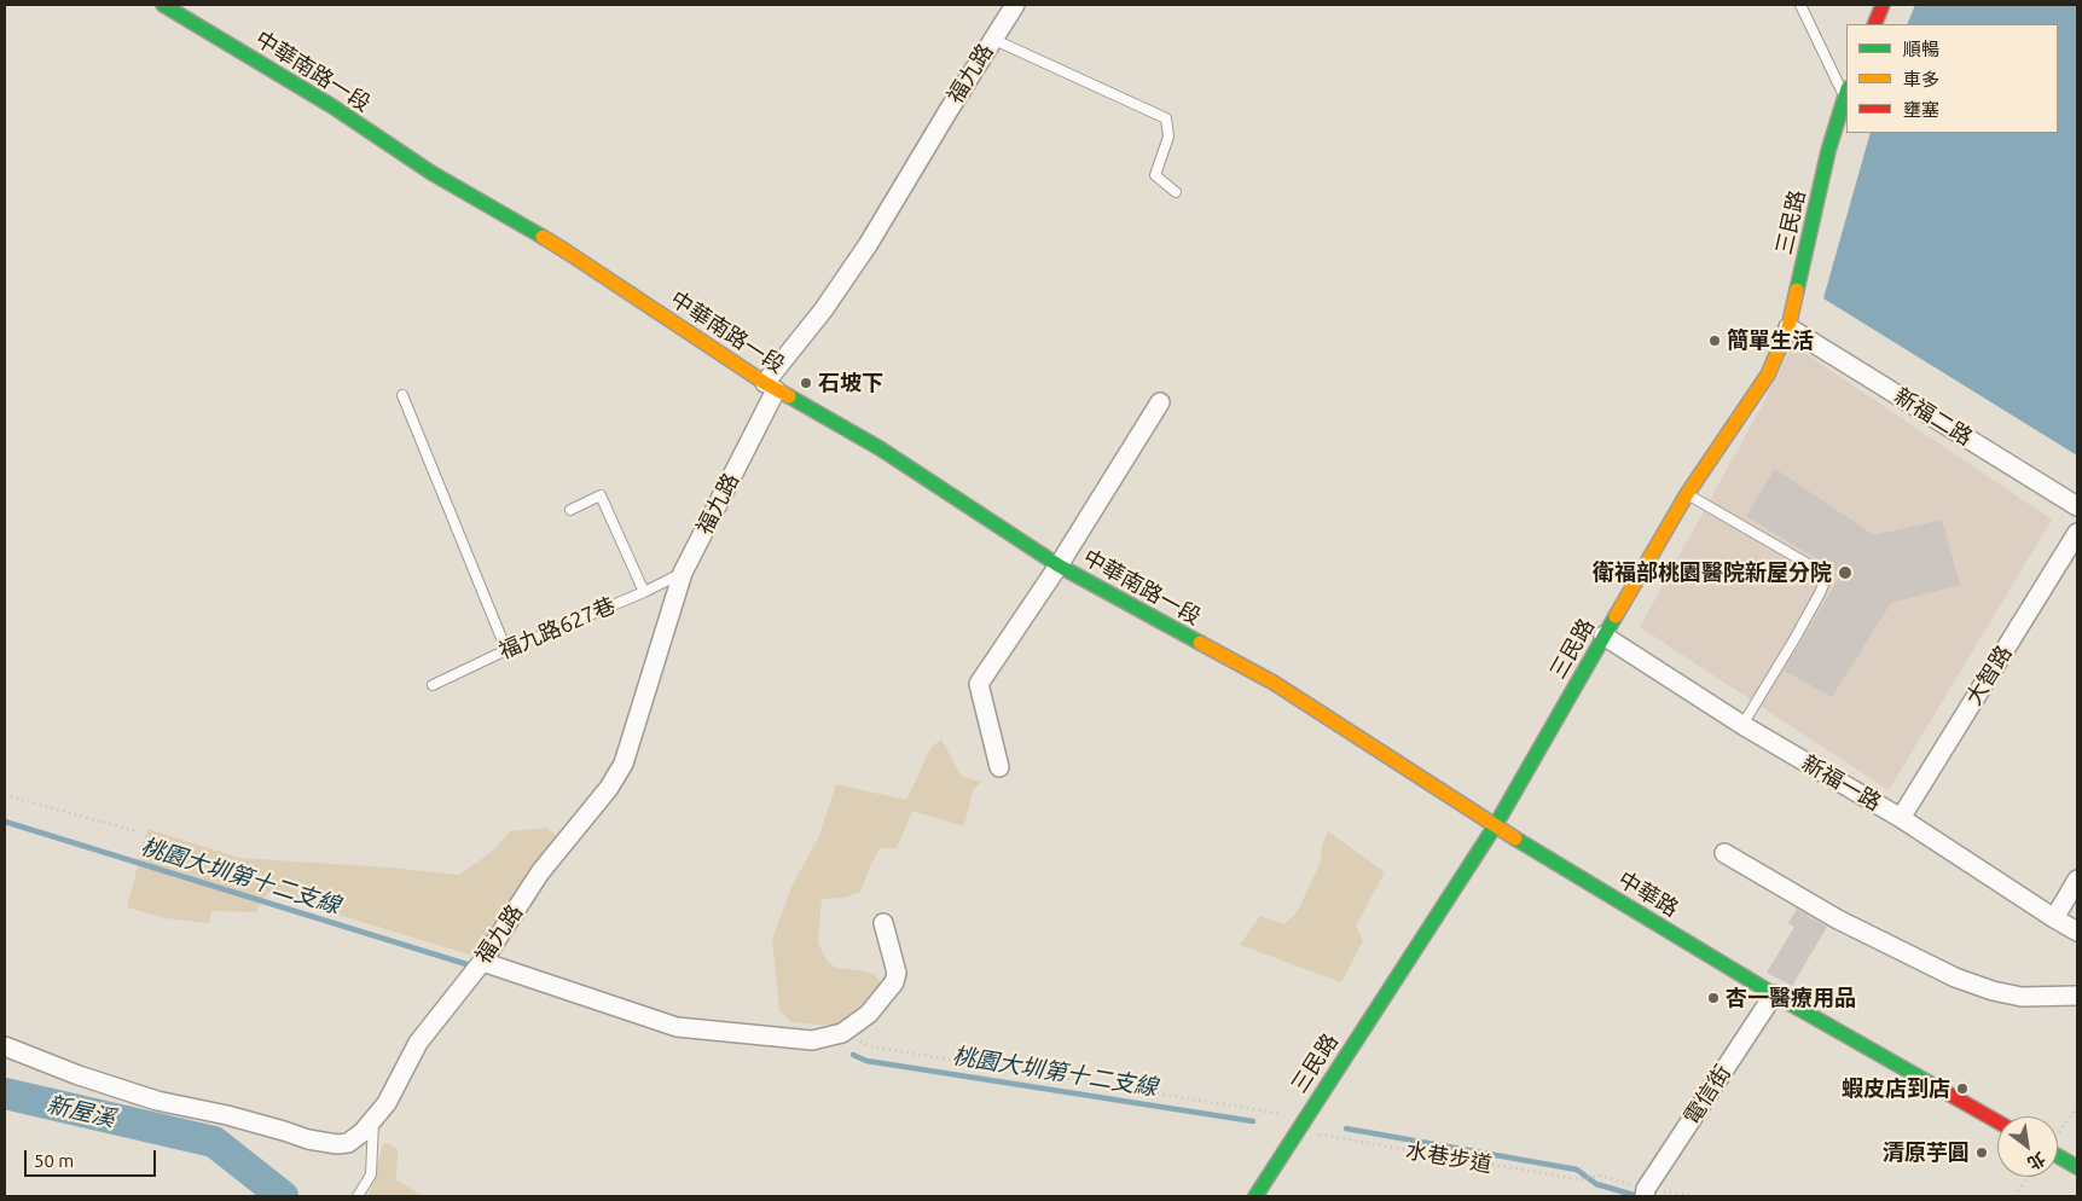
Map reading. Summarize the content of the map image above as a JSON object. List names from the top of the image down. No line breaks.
{"streets":{"main road":["中華南路一段","三民路","中華路"],"street":["福九路","新福二路","大智路","新福一路","電信街"],"lane":["福九路627巷"],"path":["水巷步道"]},"crossings":[["中華南路一段","福九路"],["中華南路一段","中華路"],["福九路","福九路627巷"],["三民路","新福二路"],["三民路","新福一路"],["三民路","中華路"],["三民路","水巷步道"],["大智路","新福一路"],["中華路","電信街"]],"water":["桃園大圳第十二支線","新屋溪"],"places":["簡單生活","石坡下","衛福部桃園醫院新屋分院","杏一醫療用品","蝦皮店到店","清原芋圓"],"legend":["順暢","車多","壅塞"],"scale_bar":"50 m","north":"bottom right"}
